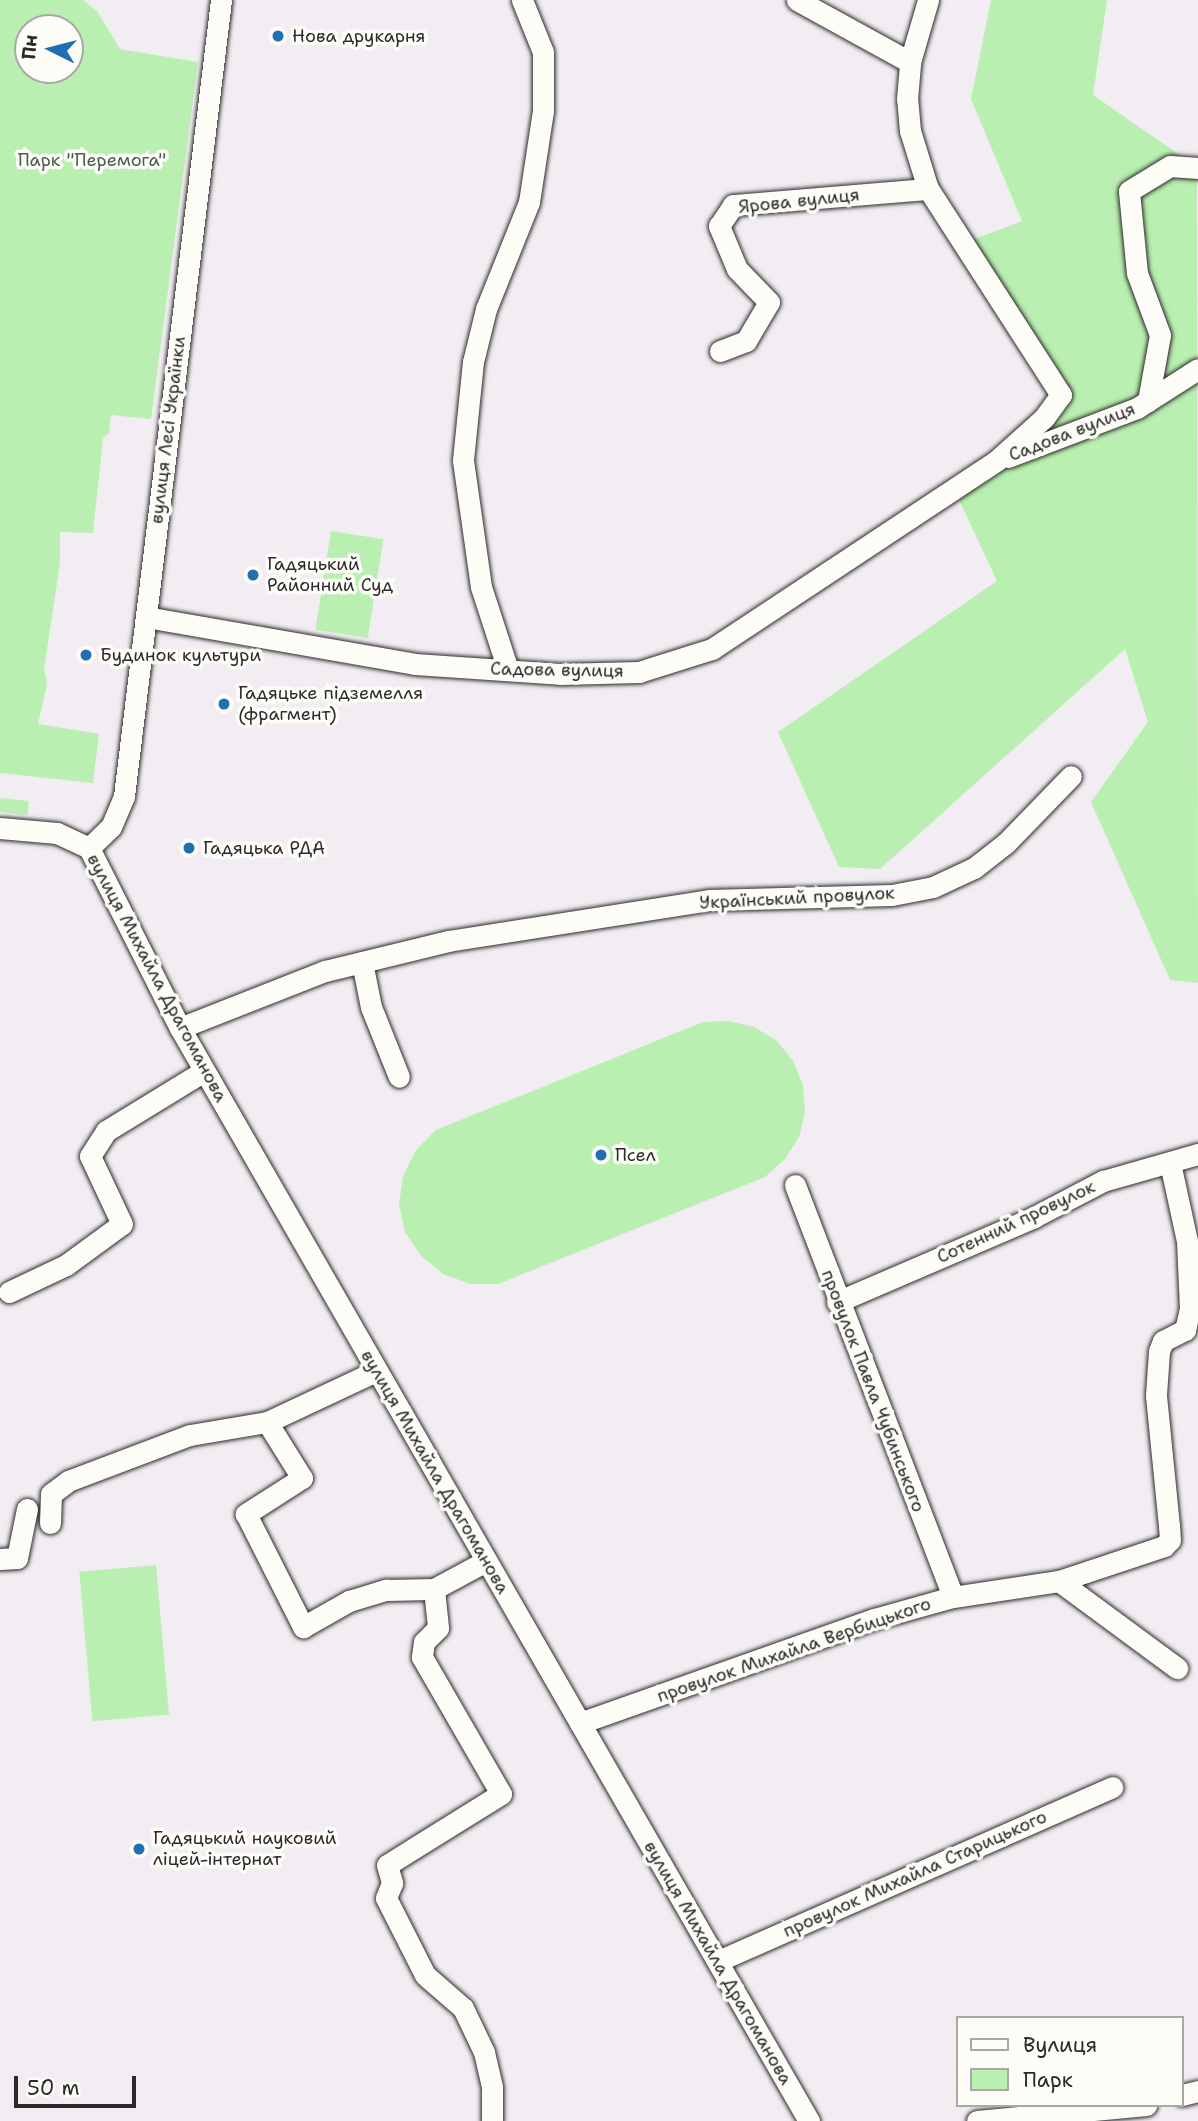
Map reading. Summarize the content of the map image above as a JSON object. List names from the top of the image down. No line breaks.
{"streets":{"street":["Ярова вулиця","вулиця Лесі Українки","Садова вулиця","Український провулок","вулиця Михайла Драгоманова","Сотенний провулок","провулок Павла Чубинського","провулок Михайла Вербицького","провулок Михайла Старицького"]},"crossings":[["Ярова вулиця","Садова вулиця"],["вулиця Лесі Українки","Садова вулиця"],["вулиця Лесі Українки","вулиця Михайла Драгоманова"],["Український провулок","вулиця Михайла Драгоманова"],["вулиця Михайла Драгоманова","провулок Михайла Вербицького"],["вулиця Михайла Драгоманова","провулок Михайла Старицького"],["Сотенний провулок","провулок Павла Чубинського"],["Сотенний провулок","провулок Михайла Вербицького"],["провулок Павла Чубинського","провулок Михайла Вербицького"]],"parks":["Парк \"Перемога\""],"places":["Нова друкарня","Гадяцький Районний Суд","Будинок культури","Гадяцьке підземелля (фрагмент)","Гадяцька РДА","Псел","Гадяцький науковий ліцей-інтернат"],"legend":["Вулиця","Парк"],"scale_bar":"50 m","north":"left"}
